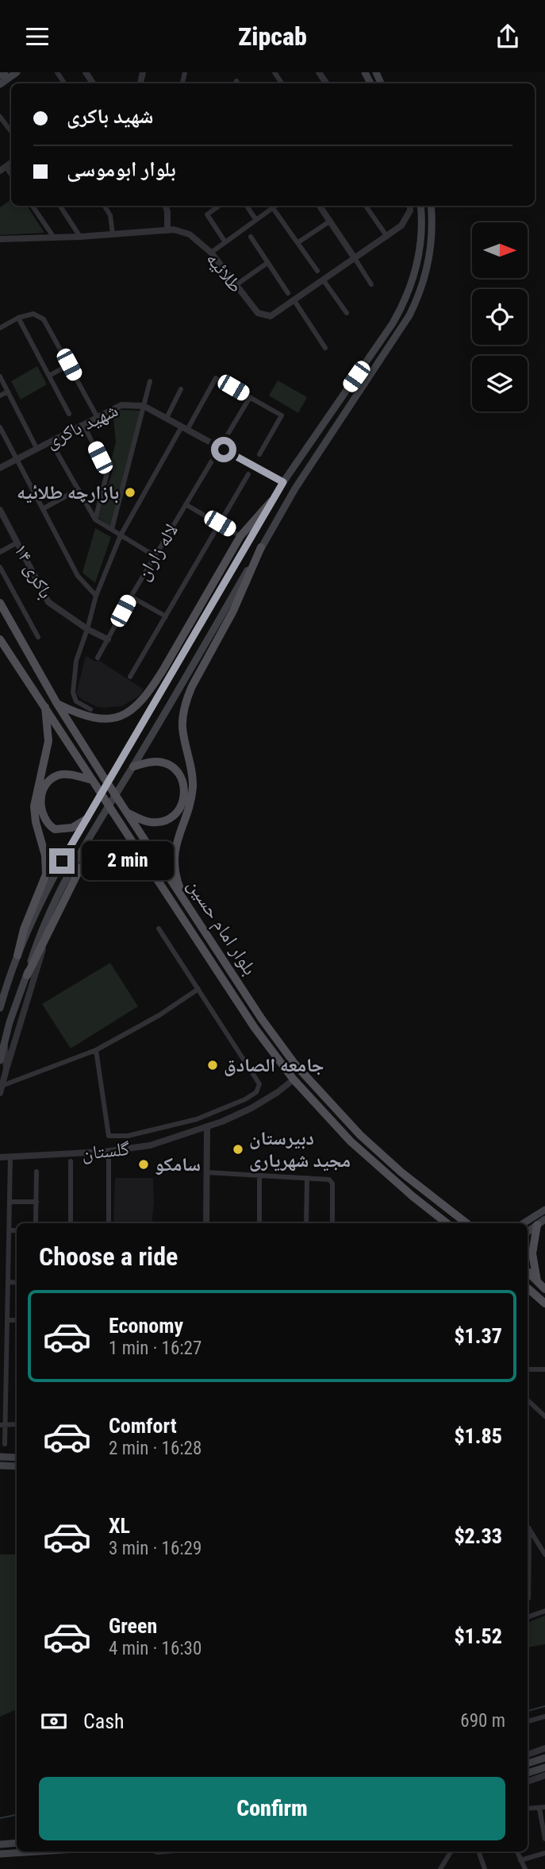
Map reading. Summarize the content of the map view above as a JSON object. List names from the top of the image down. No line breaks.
{"streets":{"main road":["بلوار امام حسین"],"street":["طلائیه","شهید باکری","لاله زاران","باکری ۱۴","گلستان"]},"crossings":[["شهید باکری","لاله زاران"],["لاله زاران","باکری ۱۴"],["بلوار امام حسین","گلستان"]],"places":["بازارچه طلائیه","جامعه الصادق","دبیرستان مجید شهریاری","سامکو"],"north":"right","page":{"header":"Zipcab","banner":["شهید باکری","بلوار ابوموسی"],"bubble":"2 min","heading":"Choose a ride","list":[{"name":"Economy","note":"1 min · 16:27","value":"$1.37"},{"name":"Comfort","note":"2 min · 16:28","value":"$1.85"},{"name":"XL","note":"3 min · 16:29","value":"$2.33"},{"name":"Green","note":"4 min · 16:30","value":"$1.52"}],"pay":["Cash","690 m"],"buttons":"Confirm"}}
